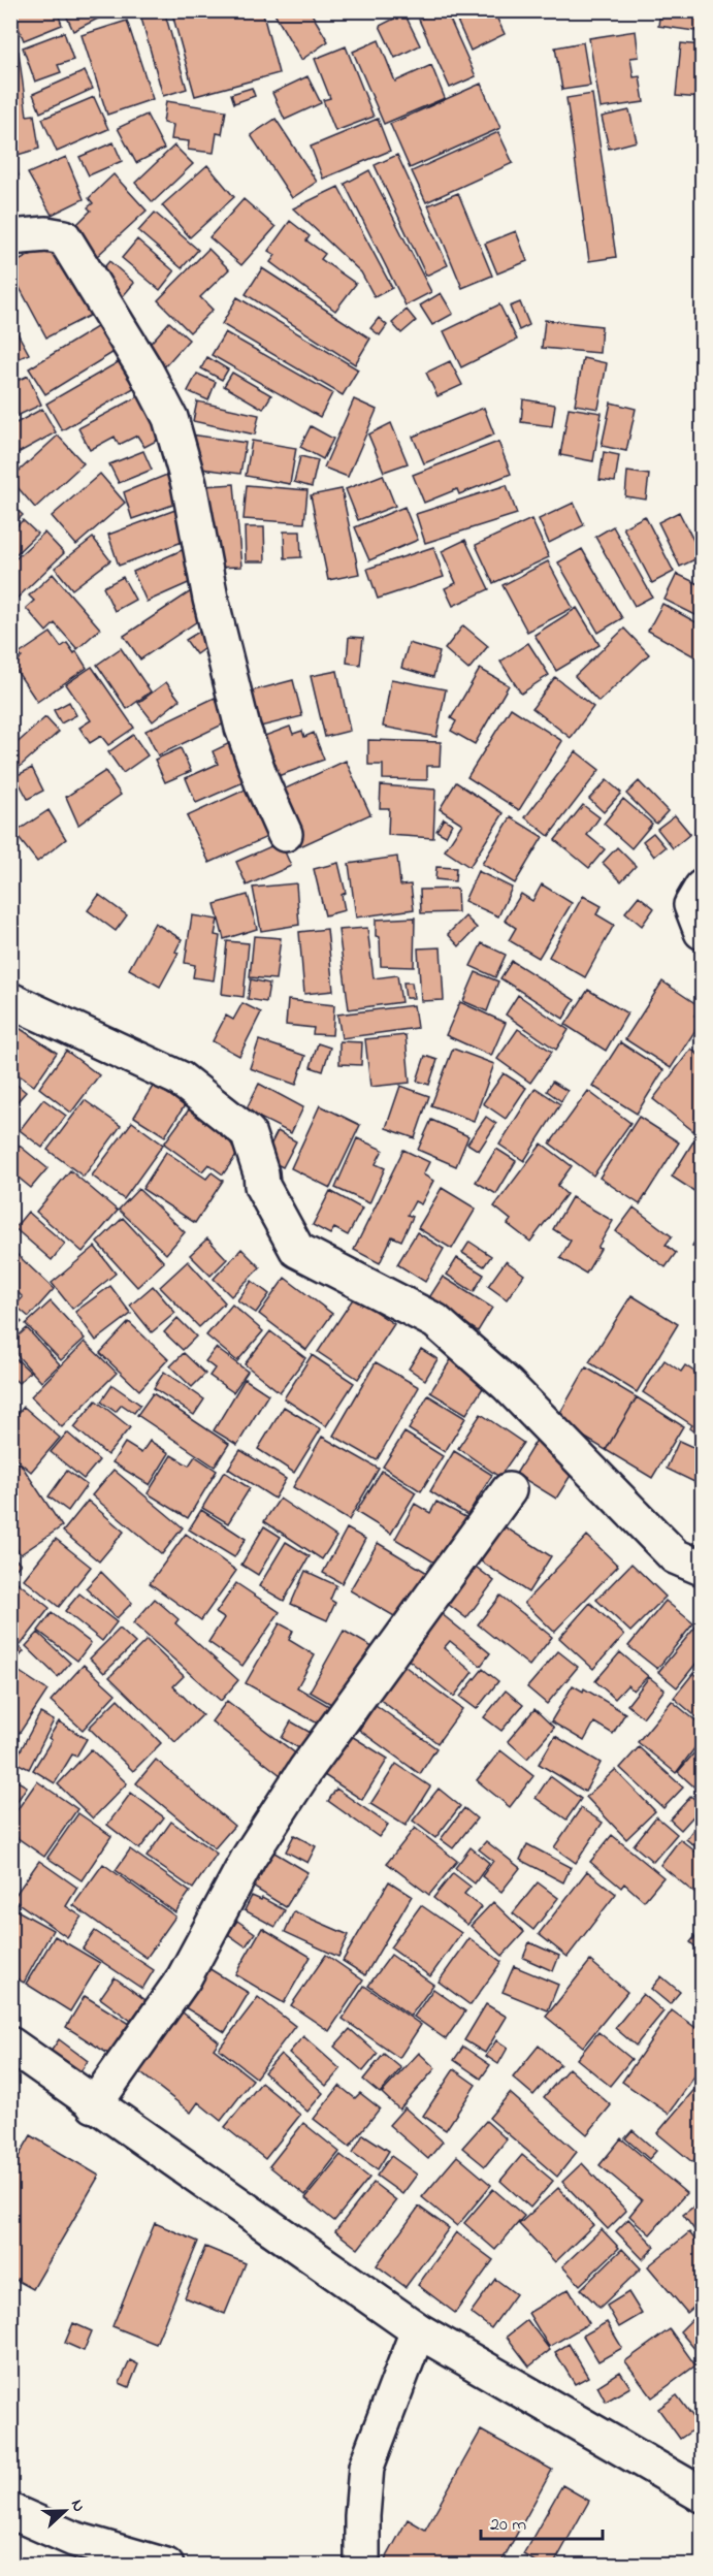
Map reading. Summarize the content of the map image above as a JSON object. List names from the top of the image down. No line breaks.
{"scale_bar":"20 m","north":"right"}
